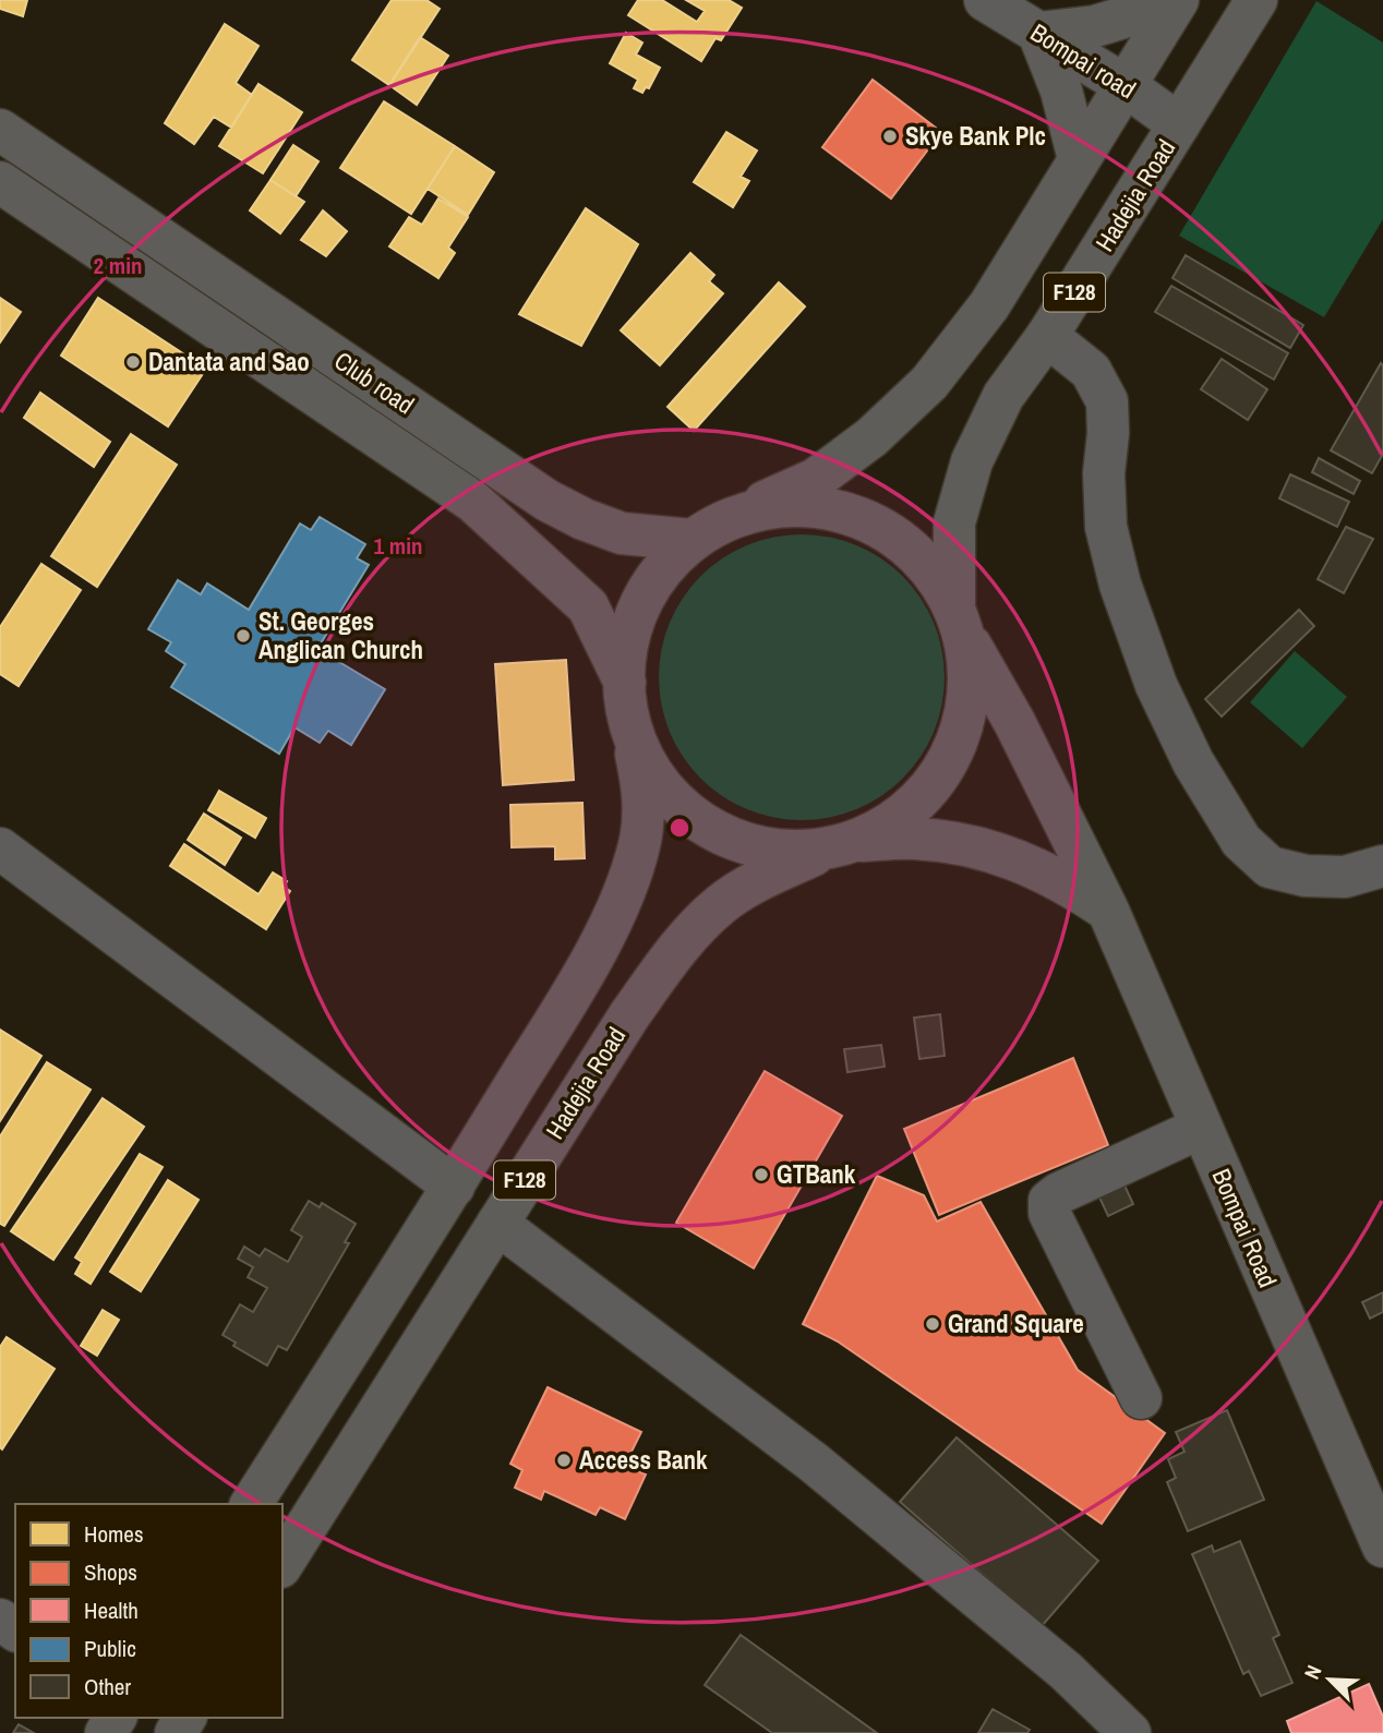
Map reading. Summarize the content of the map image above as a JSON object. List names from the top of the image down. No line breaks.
{"streets":{"main road":["Hadejia Road","F128","Club road","Bompai Road"],"street":["Bompai road"]},"crossings":[["Bompai road","Hadejia Road"],["Bompai road","F128"],["Hadejia Road","F128"],["Hadejia Road","Bompai Road"],["F128","Club road"],["F128","Bompai Road"]],"places":["Skye Bank Plc","Dantata and Sao","St. Georges Anglican Church","GTBank","Grand Square","Access Bank"],"legend":["Homes","Shops","Health","Public","Other"],"north":"top left","rings":["2 min","1 min"]}
